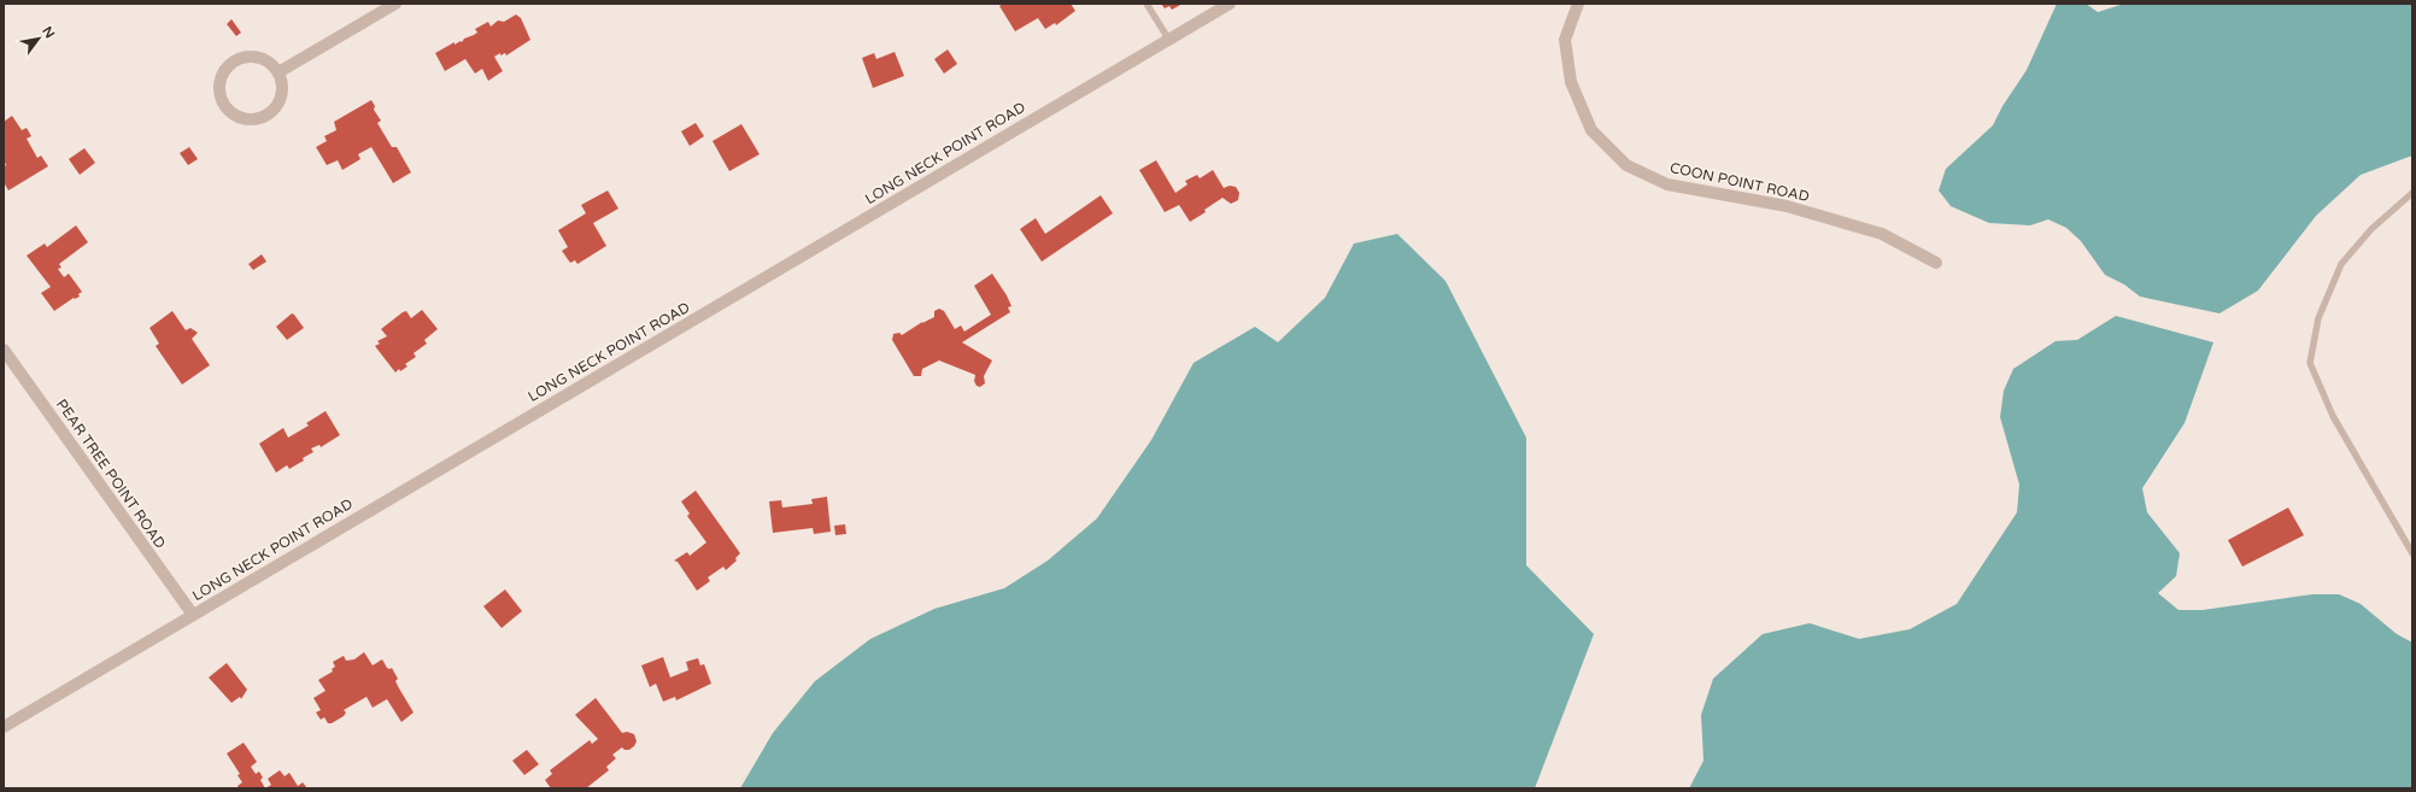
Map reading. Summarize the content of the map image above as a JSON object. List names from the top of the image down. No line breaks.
{"streets":{"street":["LONG NECK POINT ROAD","COON POINT ROAD","PEAR TREE POINT ROAD"]},"crossings":[["LONG NECK POINT ROAD","PEAR TREE POINT ROAD"]],"north":"top right"}
